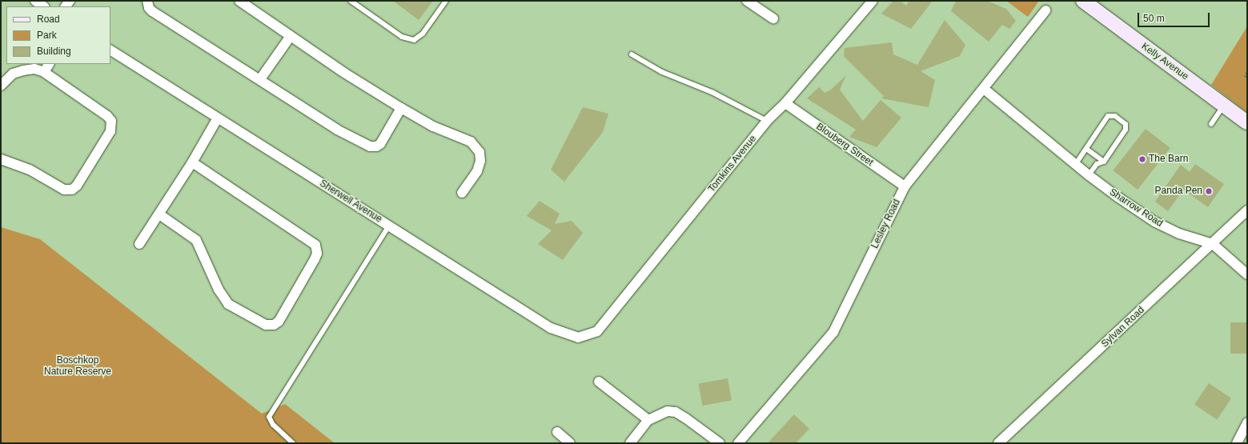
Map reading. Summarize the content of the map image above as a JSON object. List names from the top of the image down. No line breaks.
{"streets":{"street":["Kelly Avenue","Blouberg Street","Tomkins Avenue","Sherwell Avenue","Sharrow Road","Lesley Road","Sylvan Road"]},"crossings":[["Blouberg Street","Tomkins Avenue"],["Blouberg Street","Lesley Road"],["Tomkins Avenue","Sherwell Avenue"],["Sharrow Road","Lesley Road"],["Sharrow Road","Sylvan Road"]],"parks":["Boschkop Nature Reserve"],"places":["The Barn","Panda Pen"],"legend":["Road","Park","Building"],"scale_bar":"50 m"}
